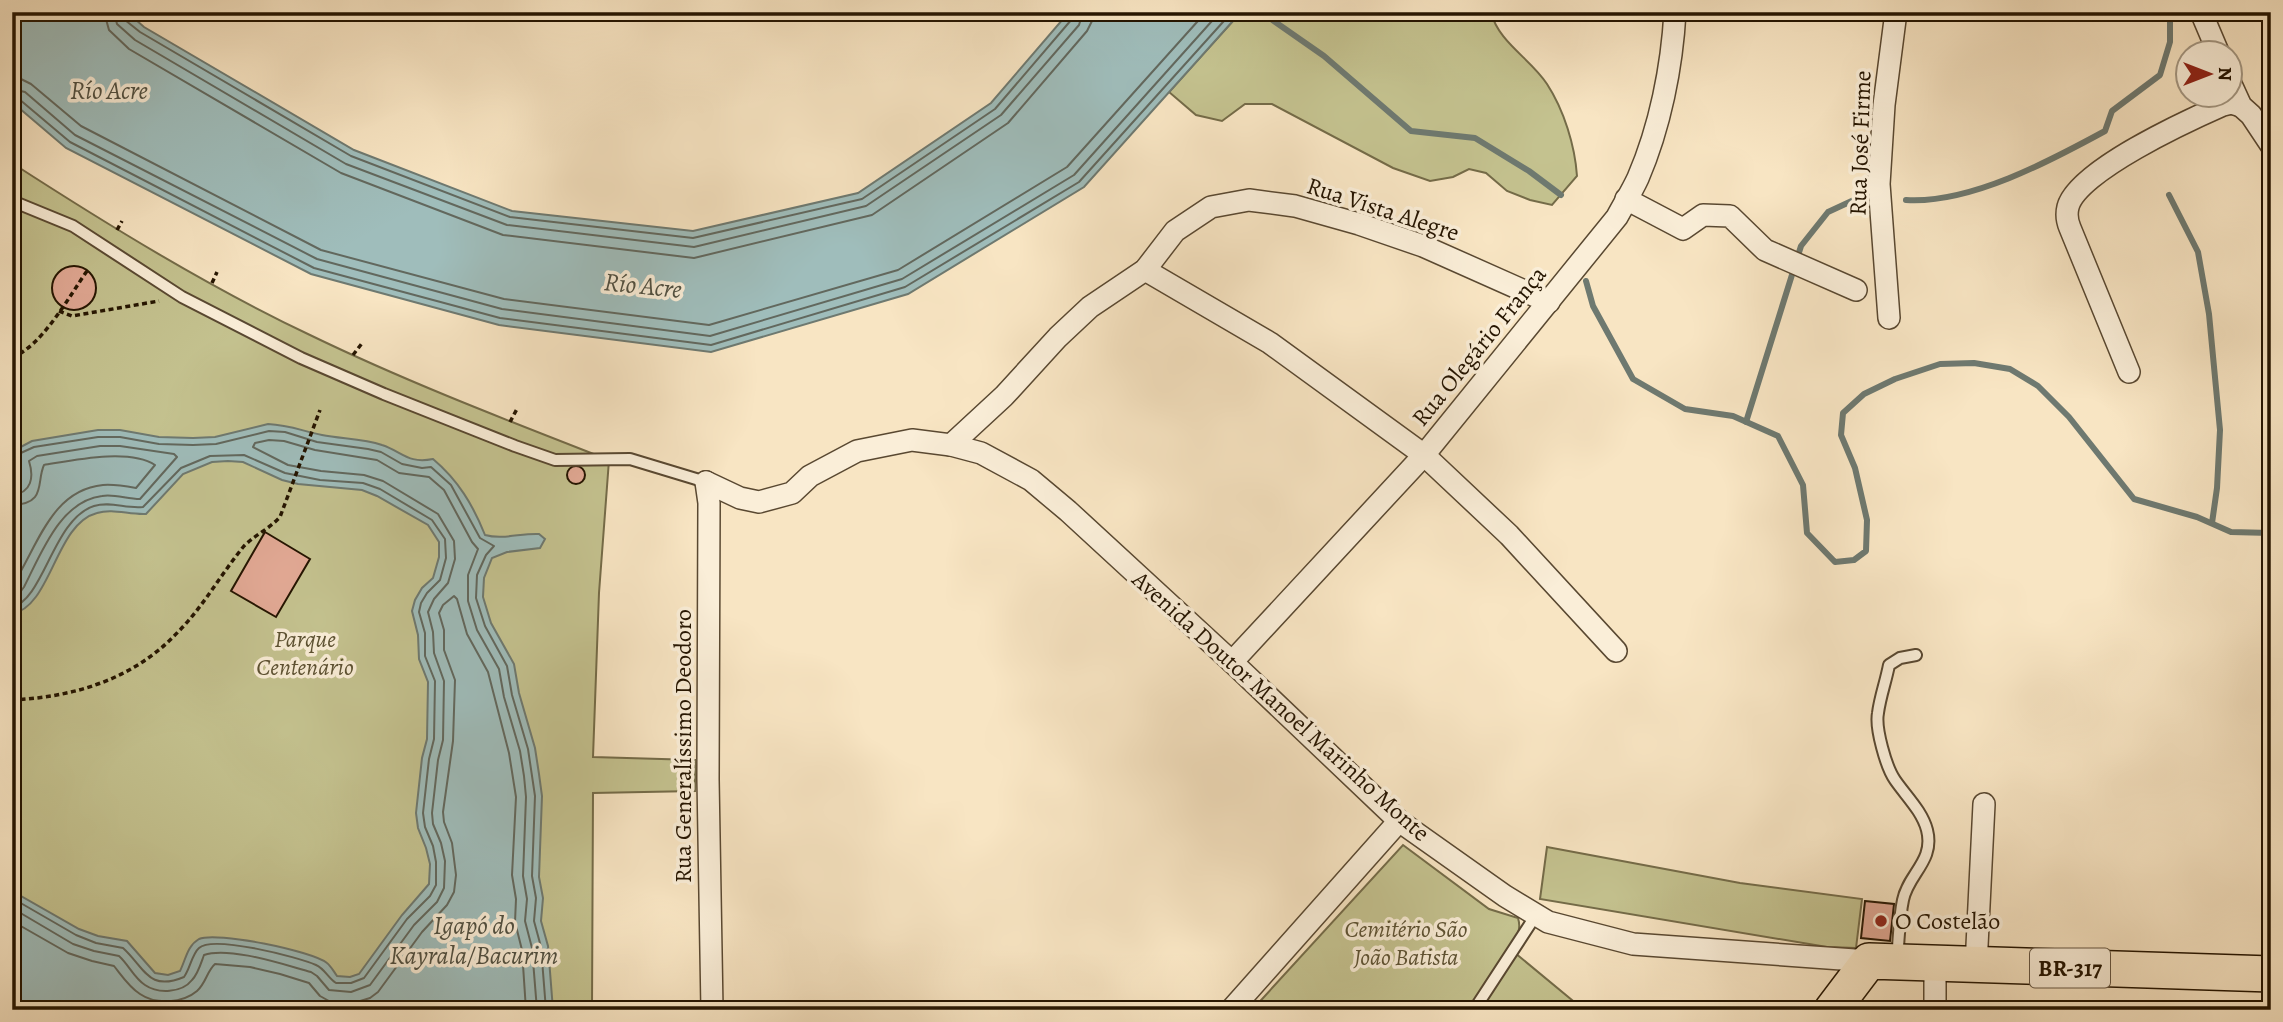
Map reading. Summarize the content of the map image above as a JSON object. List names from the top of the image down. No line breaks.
{"streets":{"highway":["Avenida Doutor Manoel Marinho Monte","BR-317"],"street":["Rua José Firme","Rua Vista Alegre","Rua Olegário França","Rua Generalíssimo Deodoro"]},"crossings":[["Rua Vista Alegre","Rua Olegário França"],["Rua Vista Alegre","Avenida Doutor Manoel Marinho Monte"],["Rua Olegário França","Avenida Doutor Manoel Marinho Monte"],["Avenida Doutor Manoel Marinho Monte","Rua Generalíssimo Deodoro"]],"water":["Río Acre","Igapó do Kayrala/Bacurim"],"parks":["Parque Centenário","Cemitério São João Batista"],"places":["O Costelão"],"north":"right"}
